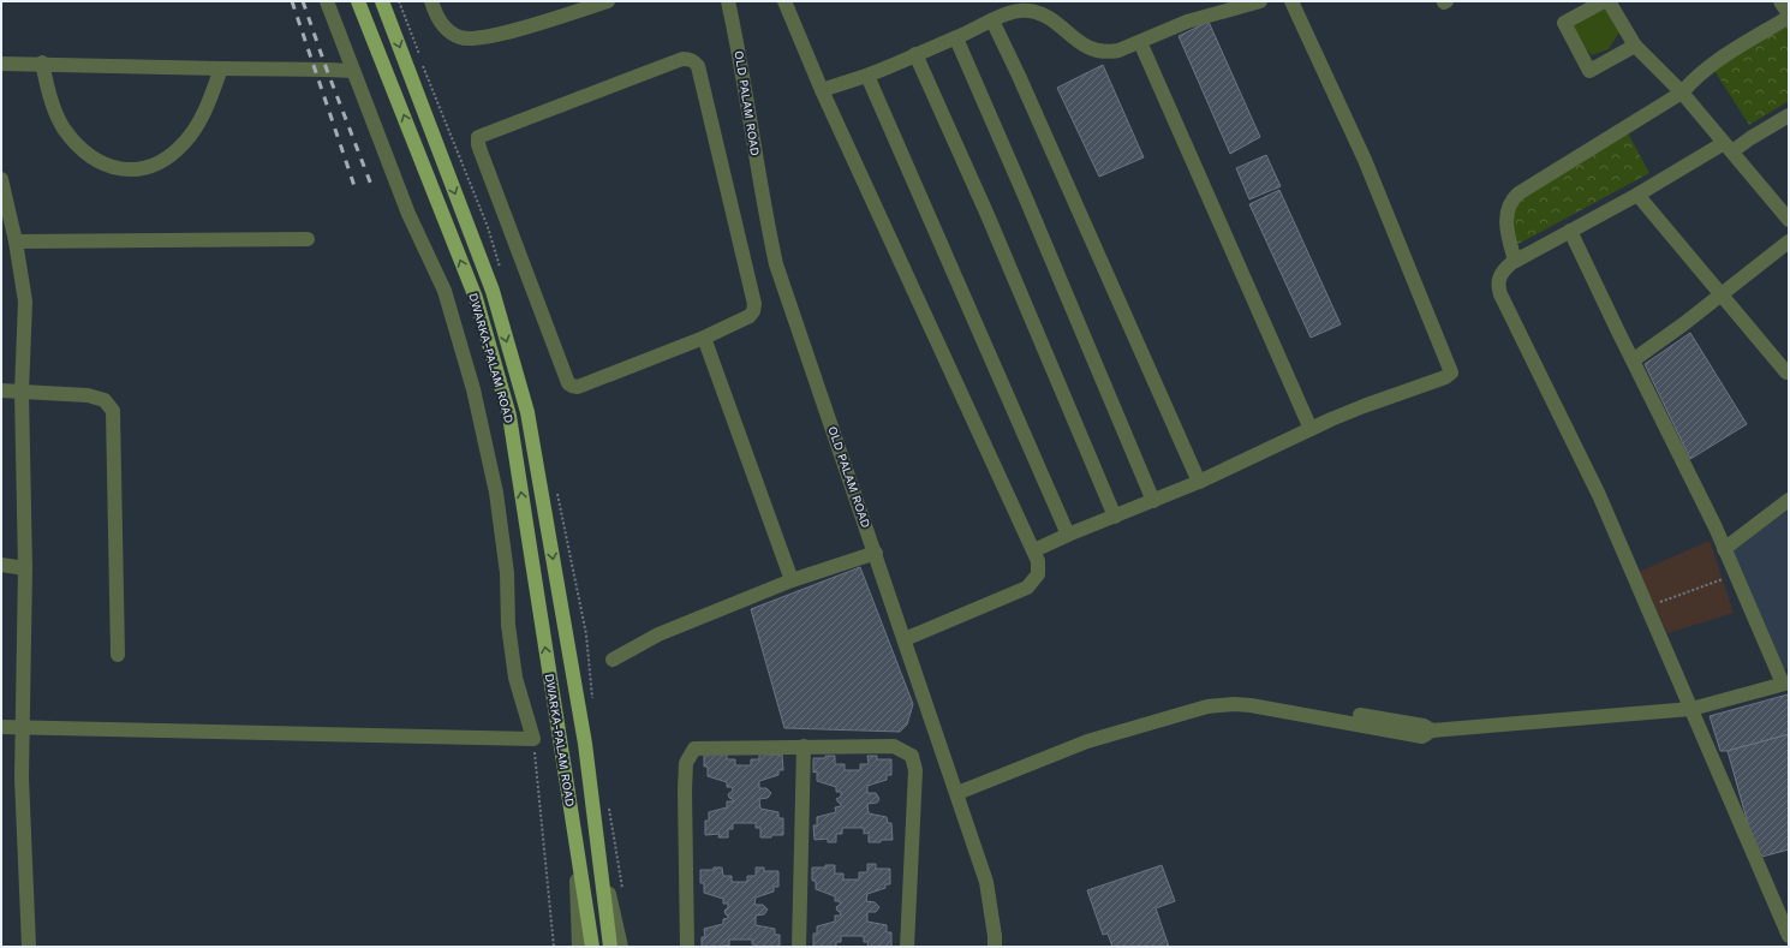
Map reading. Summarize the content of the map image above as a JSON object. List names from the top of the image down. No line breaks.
{"streets":{"main road":["DWARKA-PALAM ROAD"],"street":["OLD PALAM ROAD"]}}
